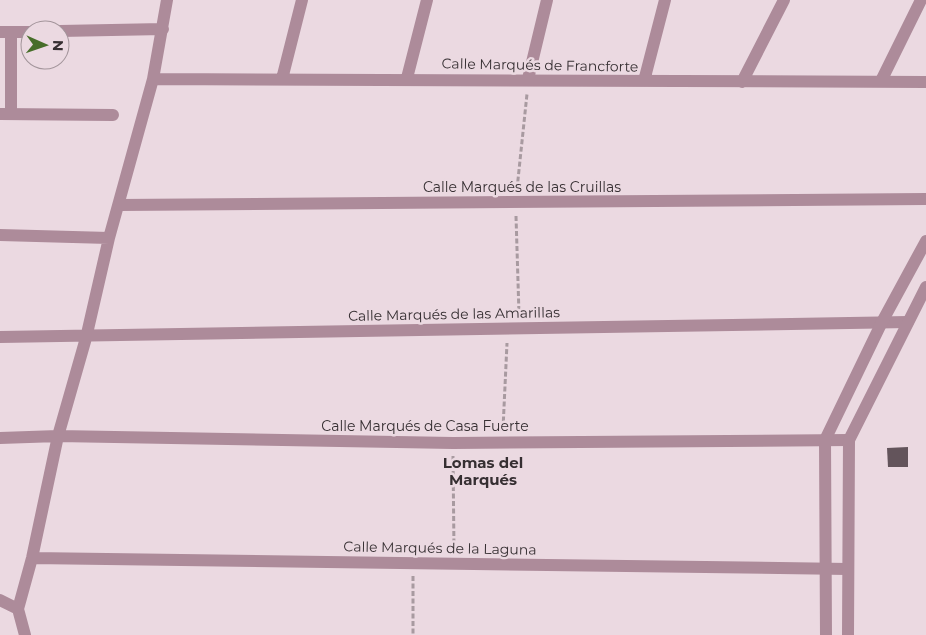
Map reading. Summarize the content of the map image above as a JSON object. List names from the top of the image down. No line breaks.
{"streets":{"street":["Calle Marqués de Francforte","Calle Marqués de las Cruillas","Calle Marqués de las Amarillas","Calle Marqués de Casa Fuerte","Calle Marqués de la Laguna"]},"districts":["Lomas del Marqués"],"north":"right"}
